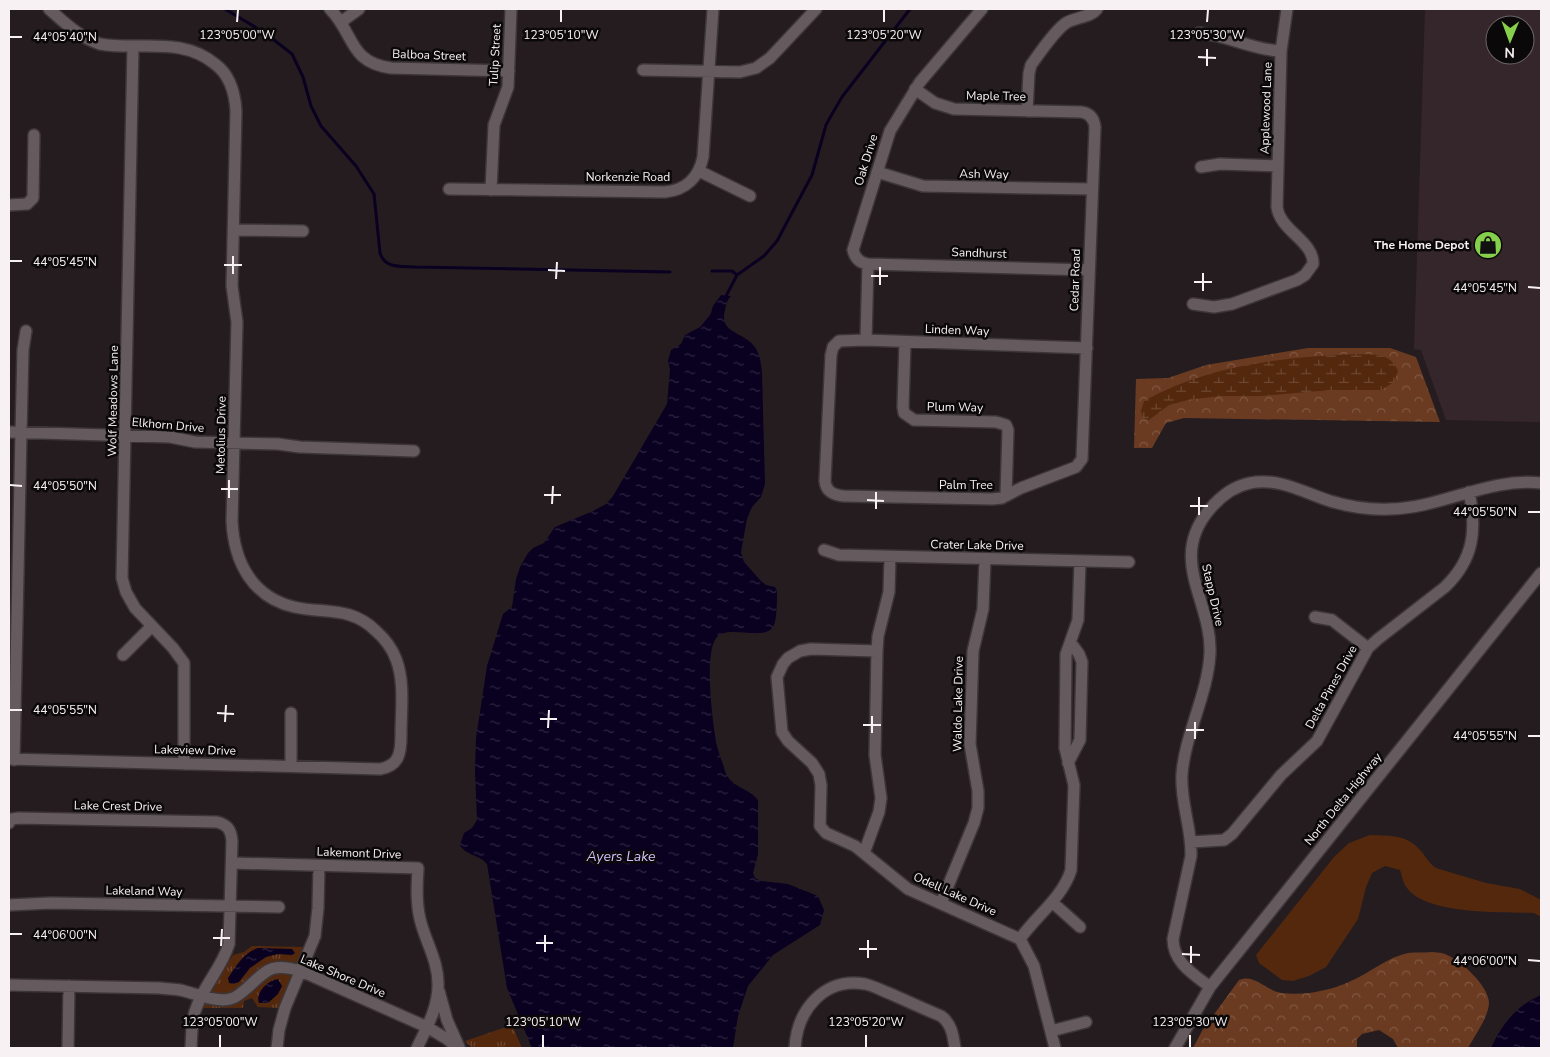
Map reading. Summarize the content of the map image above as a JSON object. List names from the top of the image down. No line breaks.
{"streets":{"street":["Balboa Street","Tulip Street","Maple Tree","Applewood Lane","Oak Drive","Ash Way","Norkenzie Road","Sandhurst","Cedar Road","Linden Way","Wolf Meadows Lane","Plum Way","Elkhorn Drive","Metolius Drive","Palm Tree","Crater Lake Drive","Stapp Drive","Delta Pines Drive","Waldo Lake Drive","Lakeview Drive","North Delta Highway","Lake Crest Drive","Lakemont Drive","Lakeland Way","Odell Lake Drive","Lake Shore Drive"]},"crossings":[["Balboa Street","Tulip Street"],["Tulip Street","Norkenzie Road"],["Maple Tree","Oak Drive"],["Maple Tree","Cedar Road"],["Oak Drive","Ash Way"],["Oak Drive","Sandhurst"],["Ash Way","Cedar Road"],["Sandhurst","Cedar Road"],["Cedar Road","Linden Way"],["Cedar Road","Palm Tree"],["Linden Way","Plum Way"],["Linden Way","Palm Tree"],["Wolf Meadows Lane","Elkhorn Drive"],["Wolf Meadows Lane","Metolius Drive"],["Wolf Meadows Lane","Lakeview Drive"],["Plum Way","Palm Tree"],["Elkhorn Drive","Metolius Drive"],["Metolius Drive","Lakeview Drive"],["Crater Lake Drive","Waldo Lake Drive"],["Stapp Drive","Delta Pines Drive"],["Stapp Drive","North Delta Highway"],["Waldo Lake Drive","Odell Lake Drive"],["Lake Crest Drive","Lakemont Drive"],["Lakemont Drive","Lake Shore Drive"]],"water":["Ayers Lake"],"places":{"shop":["The Home Depot"]},"north":"bottom","coordinates":["123°05'00\"W","123°05'10\"W","123°05'20\"W","123°05'30\"W","44°05'40\"N","44°05'45\"N","44°05'50\"N","44°05'55\"N","44°06'00\"N"]}
